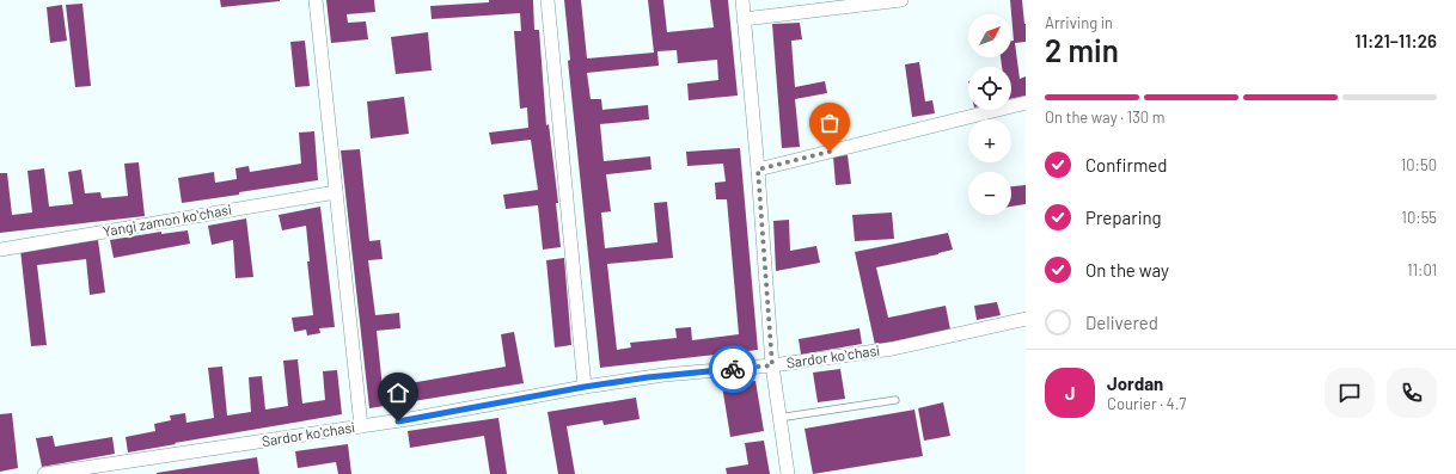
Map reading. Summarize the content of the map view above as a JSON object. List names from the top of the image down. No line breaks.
{"streets":{"street":["Yangi zamon koʻchasi","Sardor koʻchasi"]},"north":"top right","page":{"heading":["2 min","Arriving in","11:21–11:26"],"panel":["Jordan","Courier · 4.7"],"map_buttons":["+","−"],"bar":"On the way · 130 m","list":[["Confirmed","10:50"],["Preparing","10:55"],["On the way","11:01"],"Delivered"],"round":"J"}}
